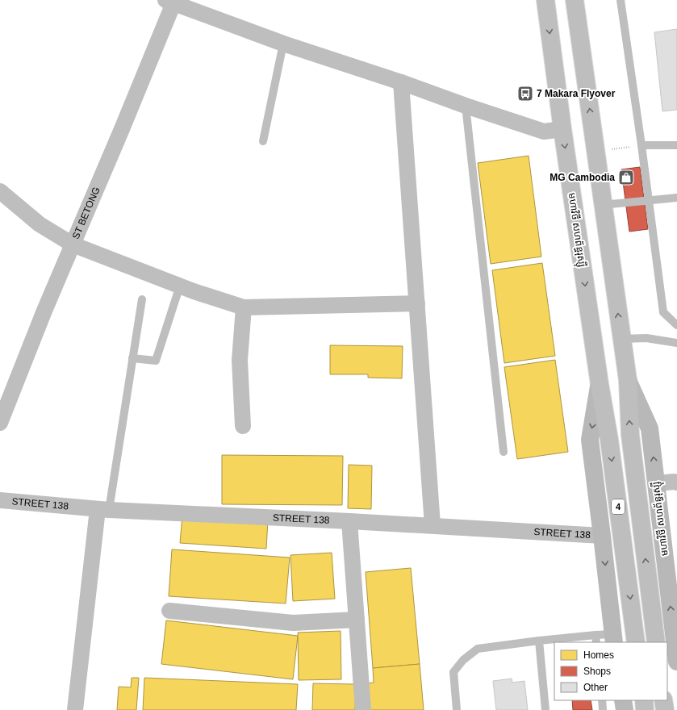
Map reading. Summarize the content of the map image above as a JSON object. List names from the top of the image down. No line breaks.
{"streets":{"highway":["មហាវិថី សហព័ន្ធរុស្ស៊ី","4"],"street":["ST BETONG","STREET 138"]},"crossings":[["មហាវិថី សហព័ន្ធរុស្ស៊ី","STREET 138"]],"places":{"bus stop":["7 Makara Flyover"],"shop":["MG Cambodia"]},"legend":["Homes","Shops","Other"]}
